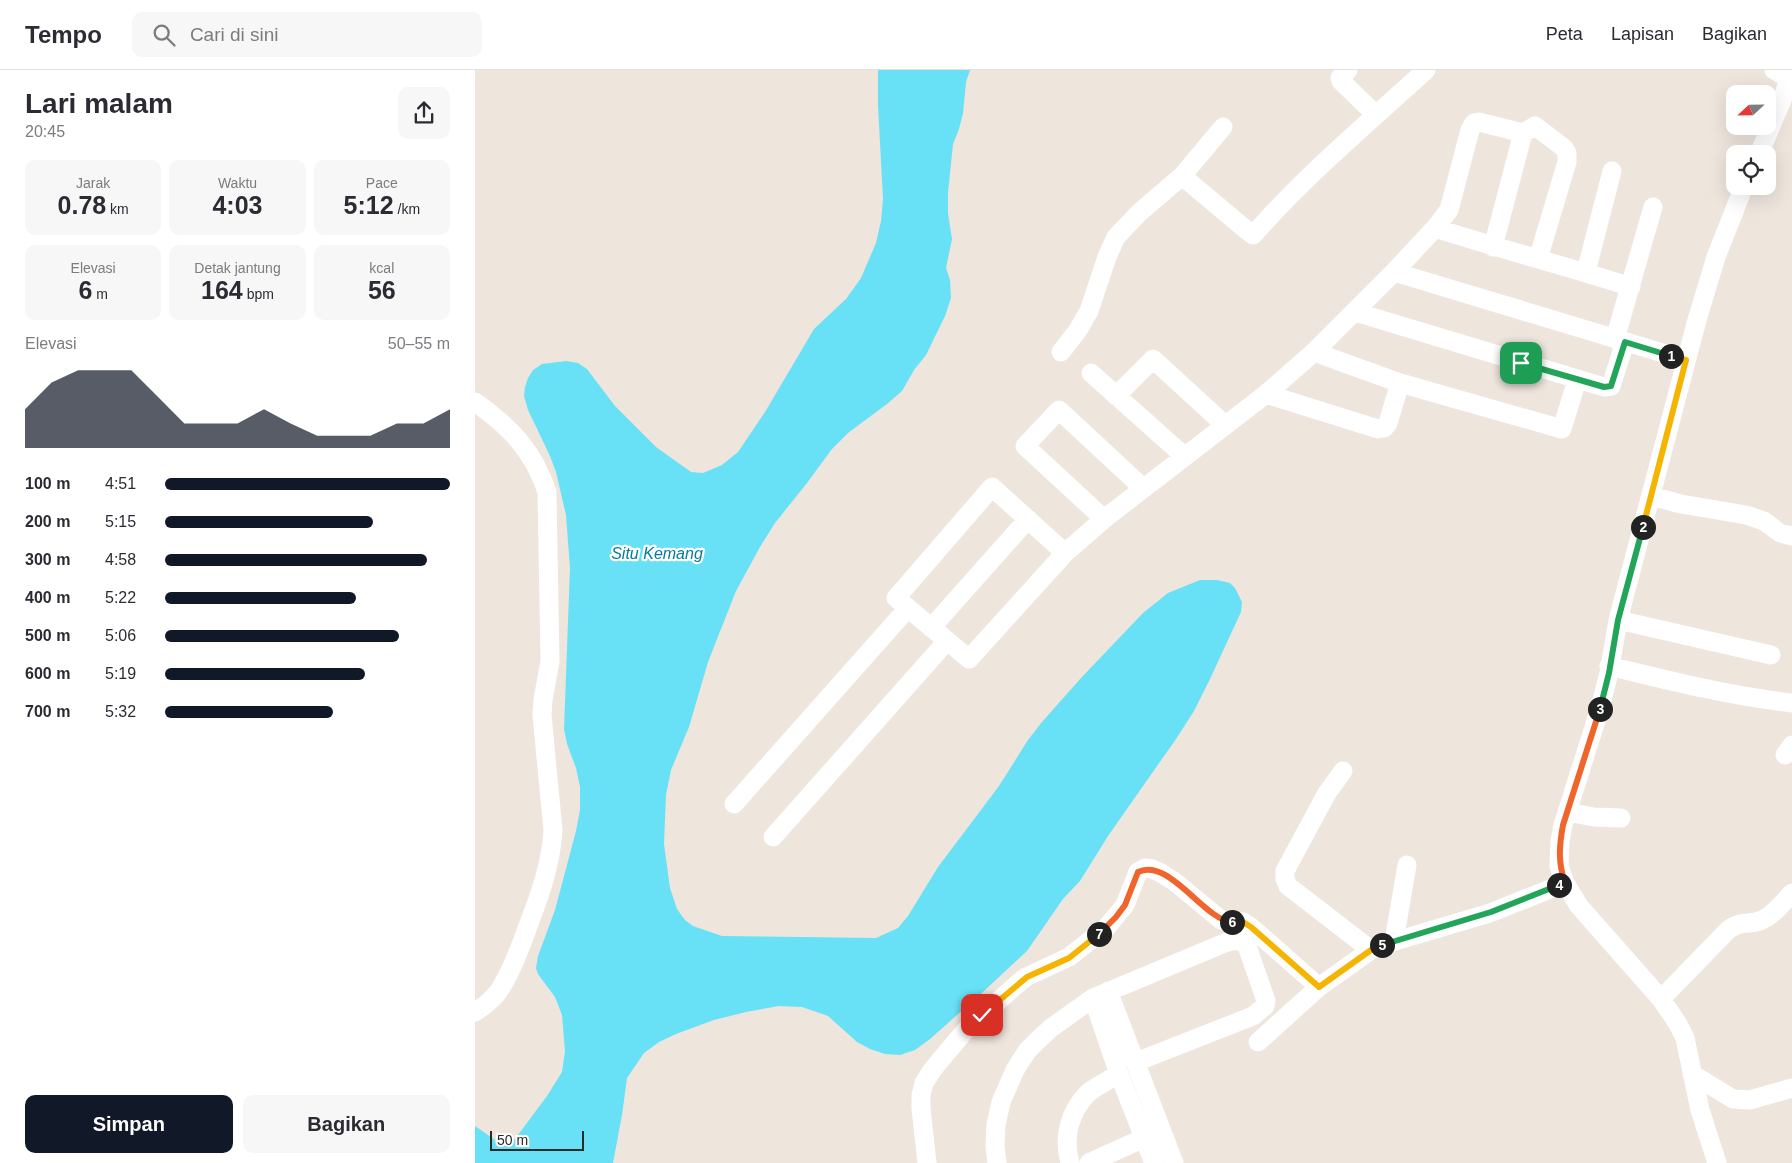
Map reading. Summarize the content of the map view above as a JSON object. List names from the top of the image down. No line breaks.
{"water":["Situ Kemang"],"scale_bar":"50 m","north":"left","page":{"header":"Tempo","search":"Cari di sini","nav":["Peta","Lapisan","Bagikan"],"heading":["Lari malam","20:45"],"stats":[["Jarak","0.78 km"],["Waktu","4:03"],["Pace","5:12 /km"],["Elevasi","6 m"],["Detak jantung","164 bpm"],["kcal","56"]],"chart":["Elevasi","50–55 m"],"pins":["1","2","3","4","6","7","5"],"list":[{"name":"100 m","note":"4:51"},{"name":"200 m","note":"5:15"},{"name":"300 m","note":"4:58"},{"name":"400 m","note":"5:22"},{"name":"500 m","note":"5:06"},{"name":"600 m","note":"5:19"},{"name":"700 m","note":"5:32"}],"buttons":["Simpan","Bagikan"],"scale":"50 m"}}
